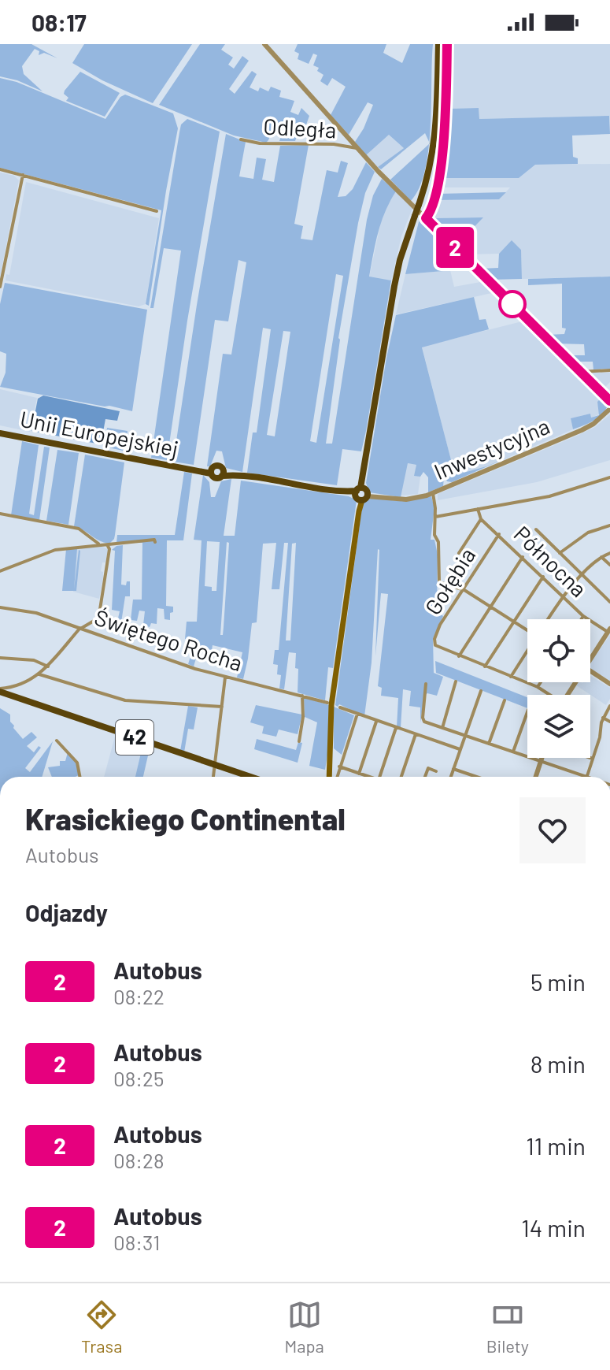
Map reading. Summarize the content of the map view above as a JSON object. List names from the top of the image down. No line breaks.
{"streets":{"main road":["Unii Europejskiej","42"],"street":["Odległa","Inwestycyjna","Północna","Gołębia","Świętego Rocha"]},"crossings":[["Unii Europejskiej","Inwestycyjna"],["Północna","Gołębia"]],"lines":["bus line 2"],"page":{"status":"08:17","on_map":"2","heading":[["Krasickiego Continental","Autobus"],"Odjazdy"],"list":[{"mark":"2","name":"Autobus","note":"08:22","value":"5 min"},{"mark":"2","name":"Autobus","note":"08:25","value":"8 min"},{"mark":"2","name":"Autobus","note":"08:28","value":"11 min"},{"mark":"2","name":"Autobus","note":"08:31","value":"14 min"}],"tabs":["Trasa","Mapa","Bilety"]}}
